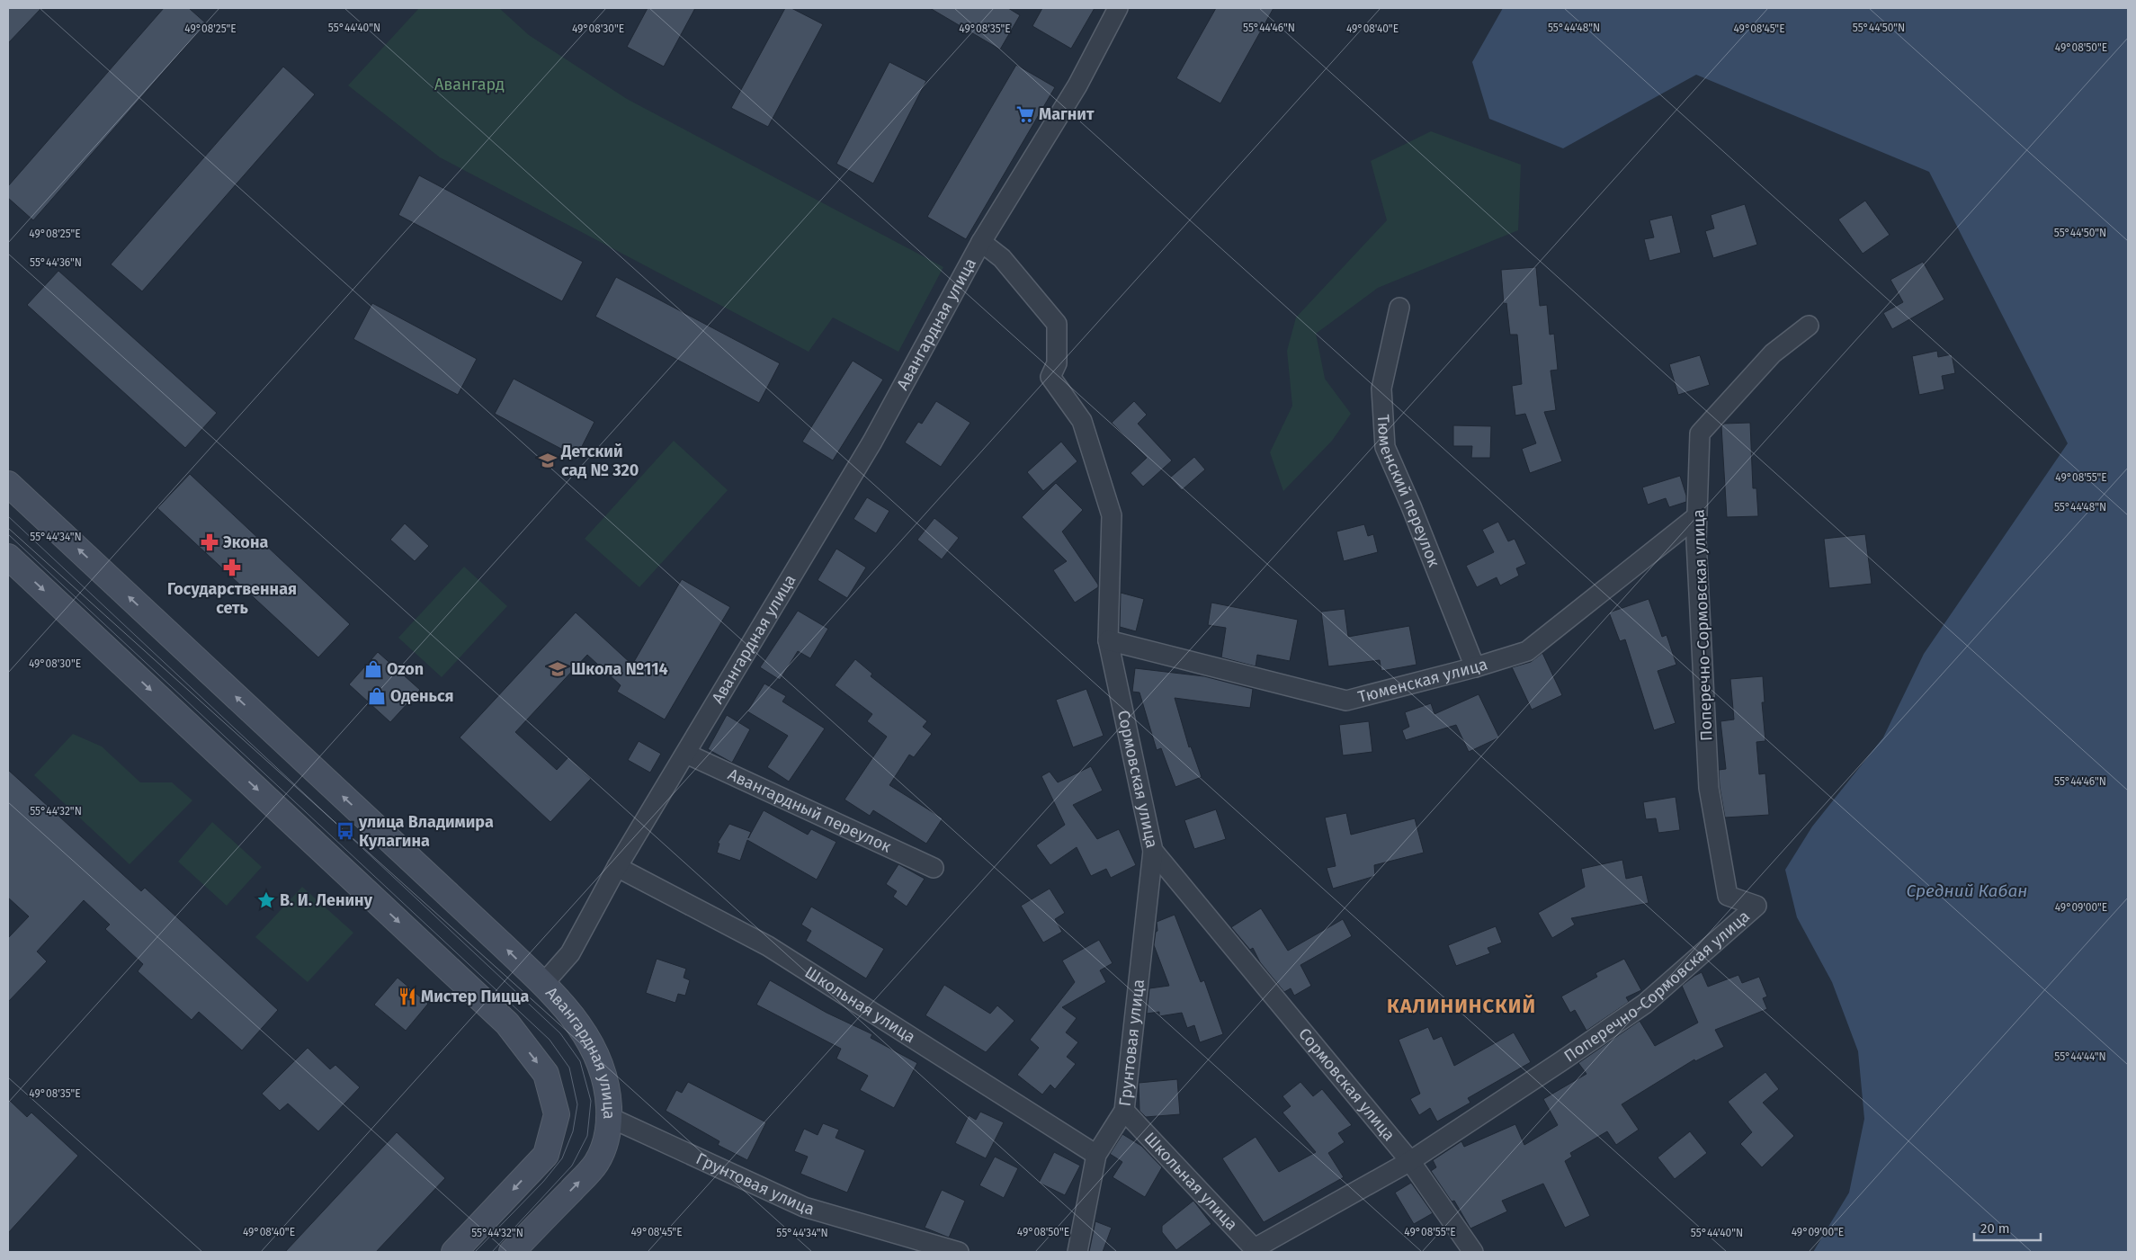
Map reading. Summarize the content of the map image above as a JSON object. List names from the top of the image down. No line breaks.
{"streets":{"main road":["Авангардная улица"],"street":["Тюменский переулок","Поперечно-Сормовская улица","Тюменская улица","Сормовская улица","Авангардный переулок","Школьная улица","Грунтовая улица"]},"crossings":[["Авангардная улица","Сормовская улица"],["Авангардная улица","Авангардный переулок"],["Авангардная улица","Школьная улица"],["Авангардная улица","Грунтовая улица"],["Тюменский переулок","Тюменская улица"],["Поперечно-Сормовская улица","Тюменская улица"],["Поперечно-Сормовская улица","Сормовская улица"],["Поперечно-Сормовская улица","Школьная улица"],["Тюменская улица","Сормовская улица"],["Сормовская улица","Грунтовая улица"],["Школьная улица","Грунтовая улица"]],"districts":["КАЛИНИНСКИЙ"],"water":["Средний Кабан"],"parks":["Авангард"],"places":{"supermarket":["Магнит"],"school or university":["Детский сад № 320","Школа №114"],"pharmacy":["Экона","Государственная сеть"],"shop":["Ozon","Оденься"],"bus stop":["улица Владимира Кулагина"],"place":["В. И. Ленину"],"restaurant":["Мистер Пицца"]},"scale_bar":"20 m","coordinates":["55°44'40\"N","55°44'46\"N","55°44'48\"N","55°44'50\"N","49°08'25\"E","49°08'30\"E","49°08'35\"E","49°08'40\"E","49°08'45\"E","49°08'50\"E","55°44'36\"N","49°08'55\"E","55°44'34\"N","55°44'32\"N","49°09'00\"E","55°44'44\"N"]}
